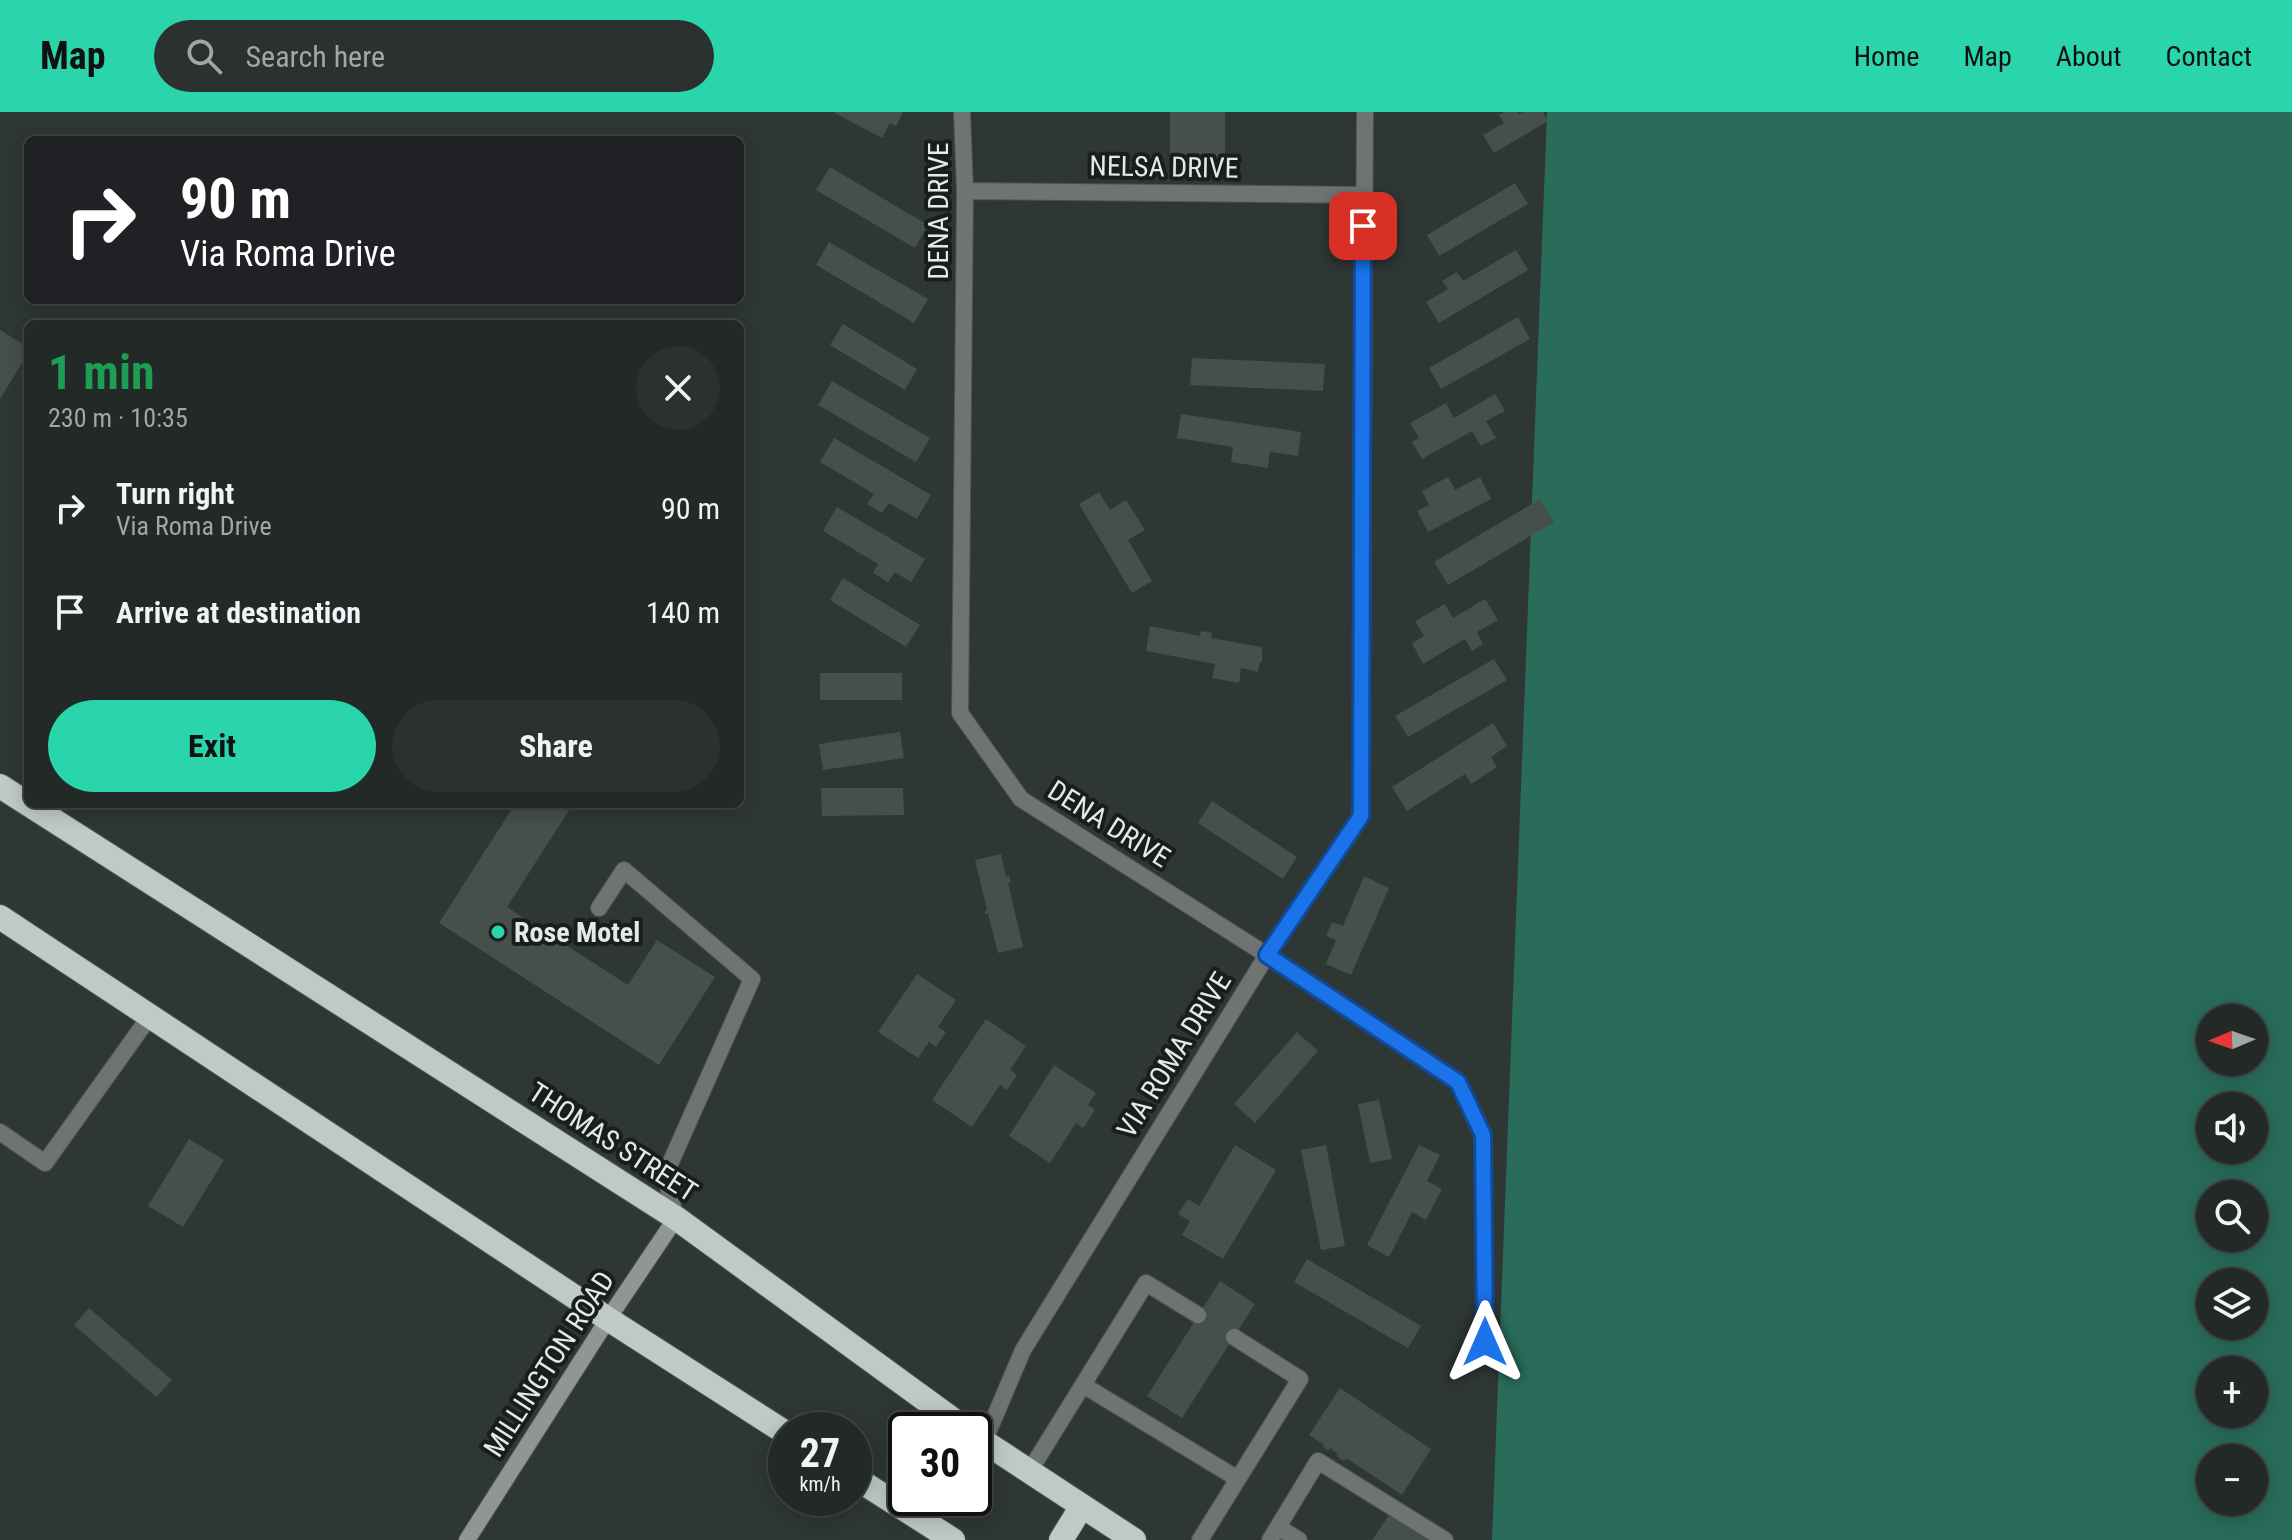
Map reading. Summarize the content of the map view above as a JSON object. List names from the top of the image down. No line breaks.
{"streets":{"highway":["THOMAS STREET"],"street":["NELSA DRIVE","DENA DRIVE","VIA ROMA DRIVE","MILLINGTON ROAD"]},"crossings":[["NELSA DRIVE","DENA DRIVE"],["NELSA DRIVE","VIA ROMA DRIVE"],["DENA DRIVE","VIA ROMA DRIVE"],["THOMAS STREET","MILLINGTON ROAD"]],"places":["Rose Motel"],"north":"left","page":{"header":"Map","search":"Search here","nav":["Home","Map","About","Contact"],"turn":["90 m","Via Roma Drive"],"heading":["1 min","230 m · 10:35"],"list":[{"name":"Turn right","note":"Via Roma Drive","value":"90 m"},{"name":"Arrive at destination","value":"140 m"}],"buttons":["Exit","Share"],"map_buttons":["+","−"],"speed":"27 km/h","limit":"30"}}
